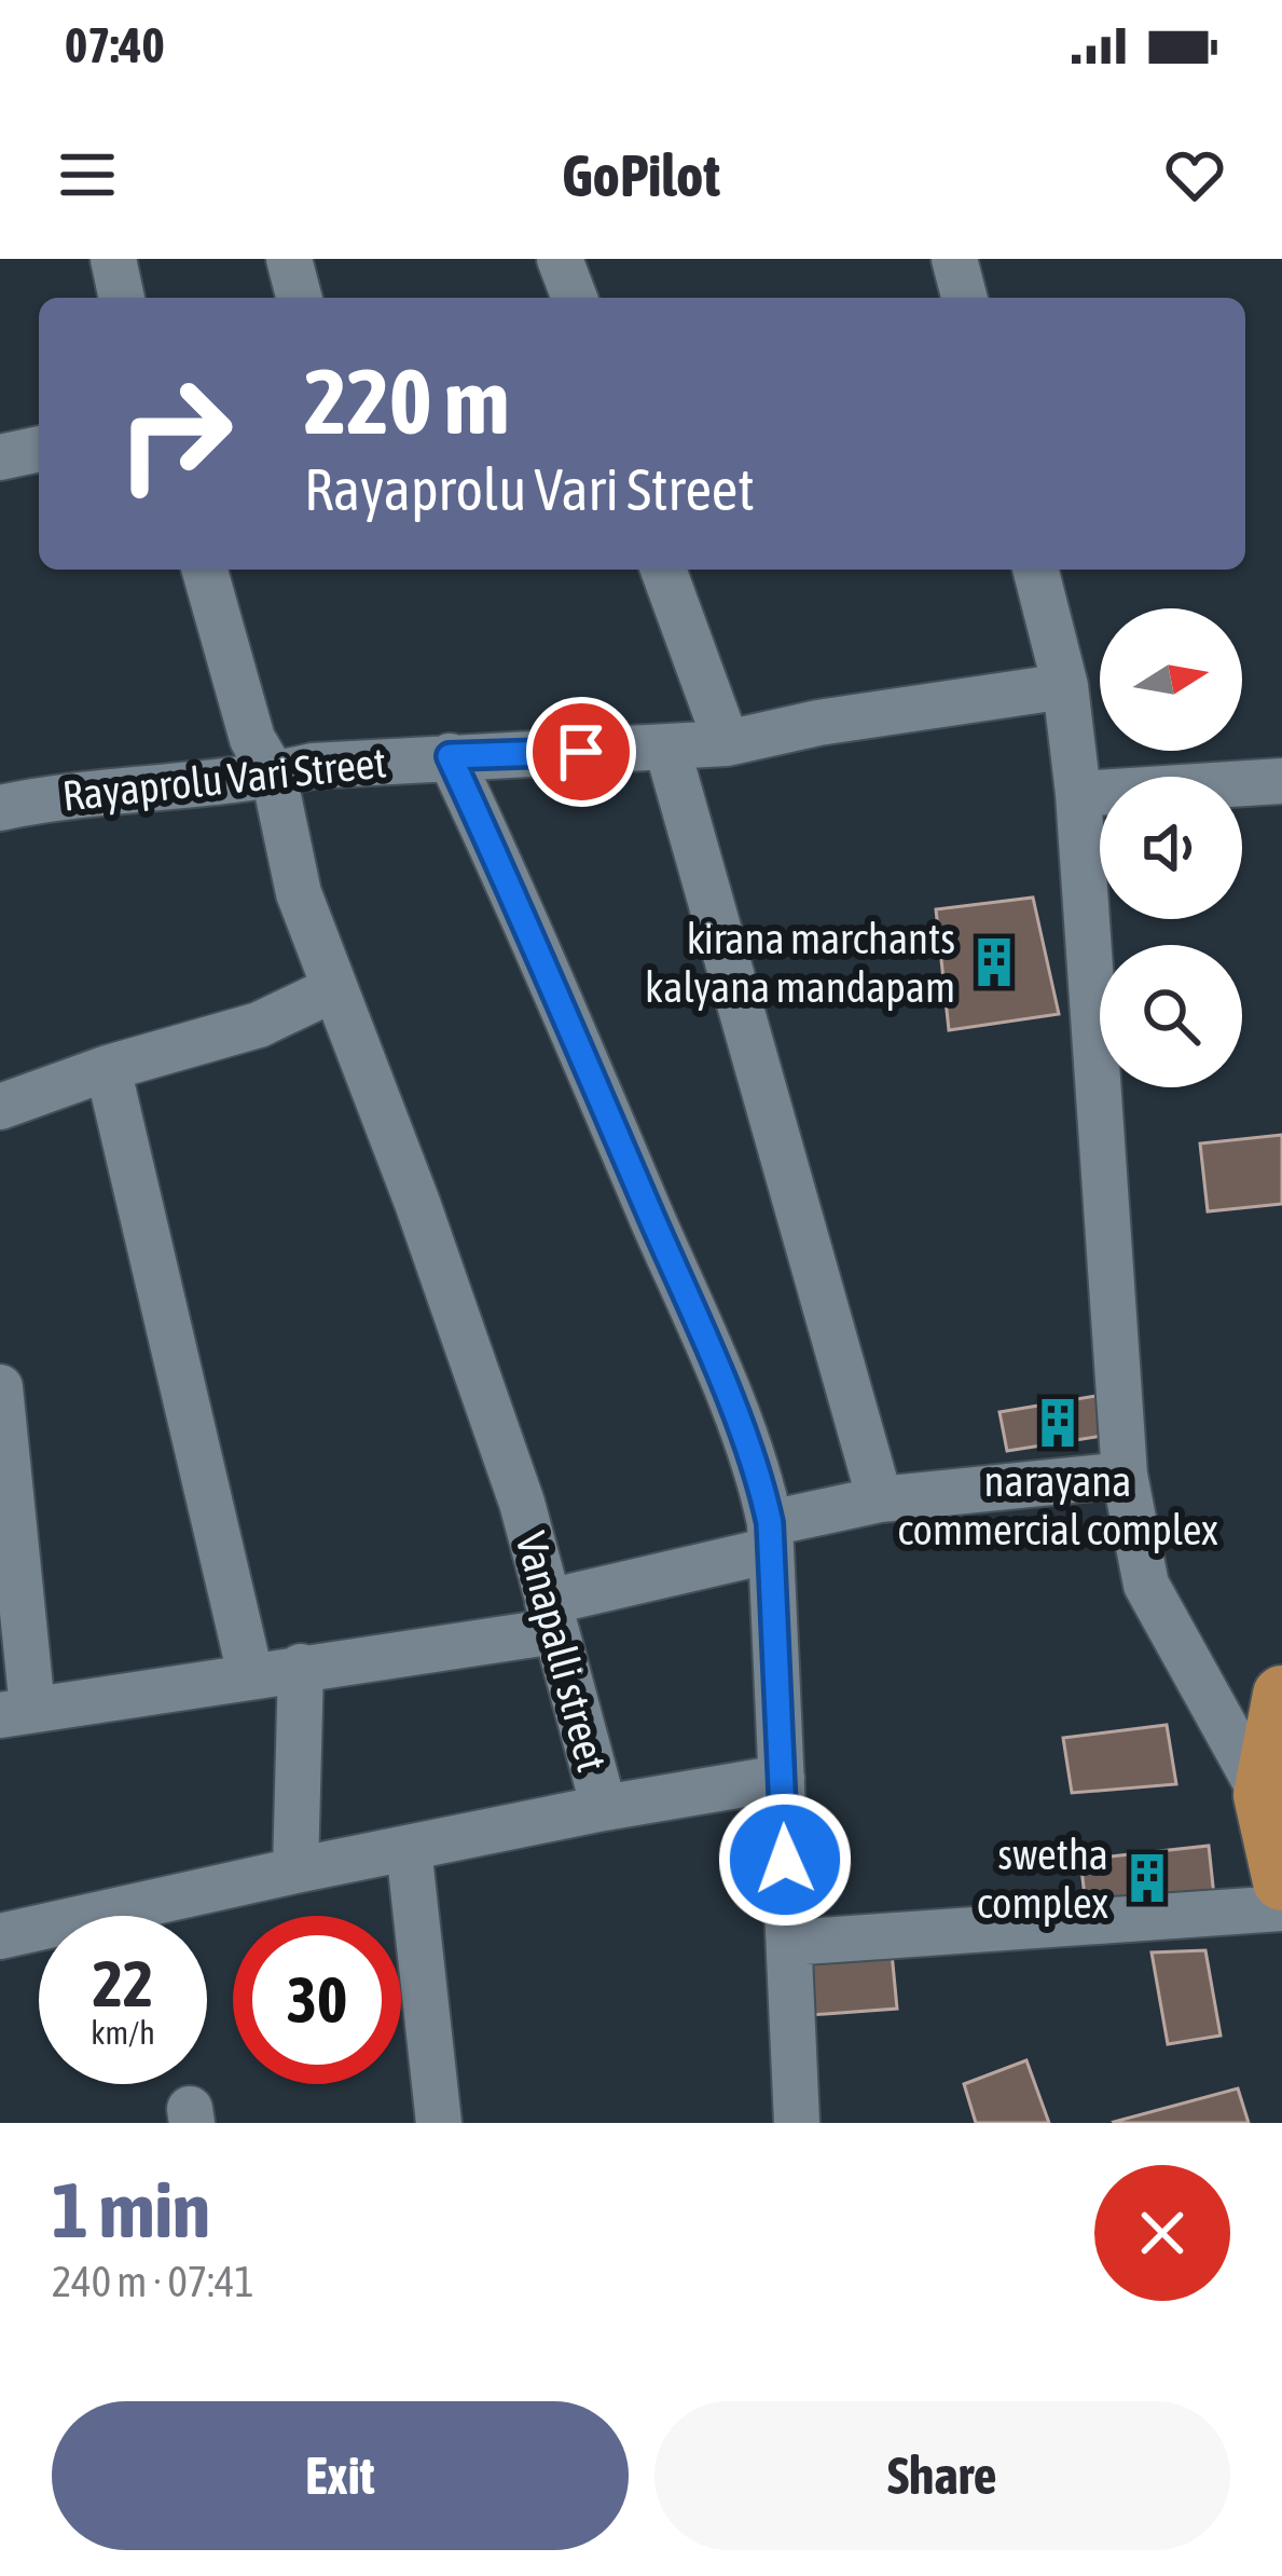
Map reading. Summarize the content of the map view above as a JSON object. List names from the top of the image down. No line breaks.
{"streets":{"street":["Rayaprolu Vari Street","Vanapalli street"]},"places":{"building":["kirana marchants kalyana mandapam","narayana commercial complex","swetha complex"]},"north":"right","page":{"status":"07:40","header":"GoPilot","turn":["220 m","Rayaprolu Vari Street"],"speed":"22 km/h","limit":"30","heading":["1 min","240 m · 07:41"],"buttons":["Exit","Share"]}}
